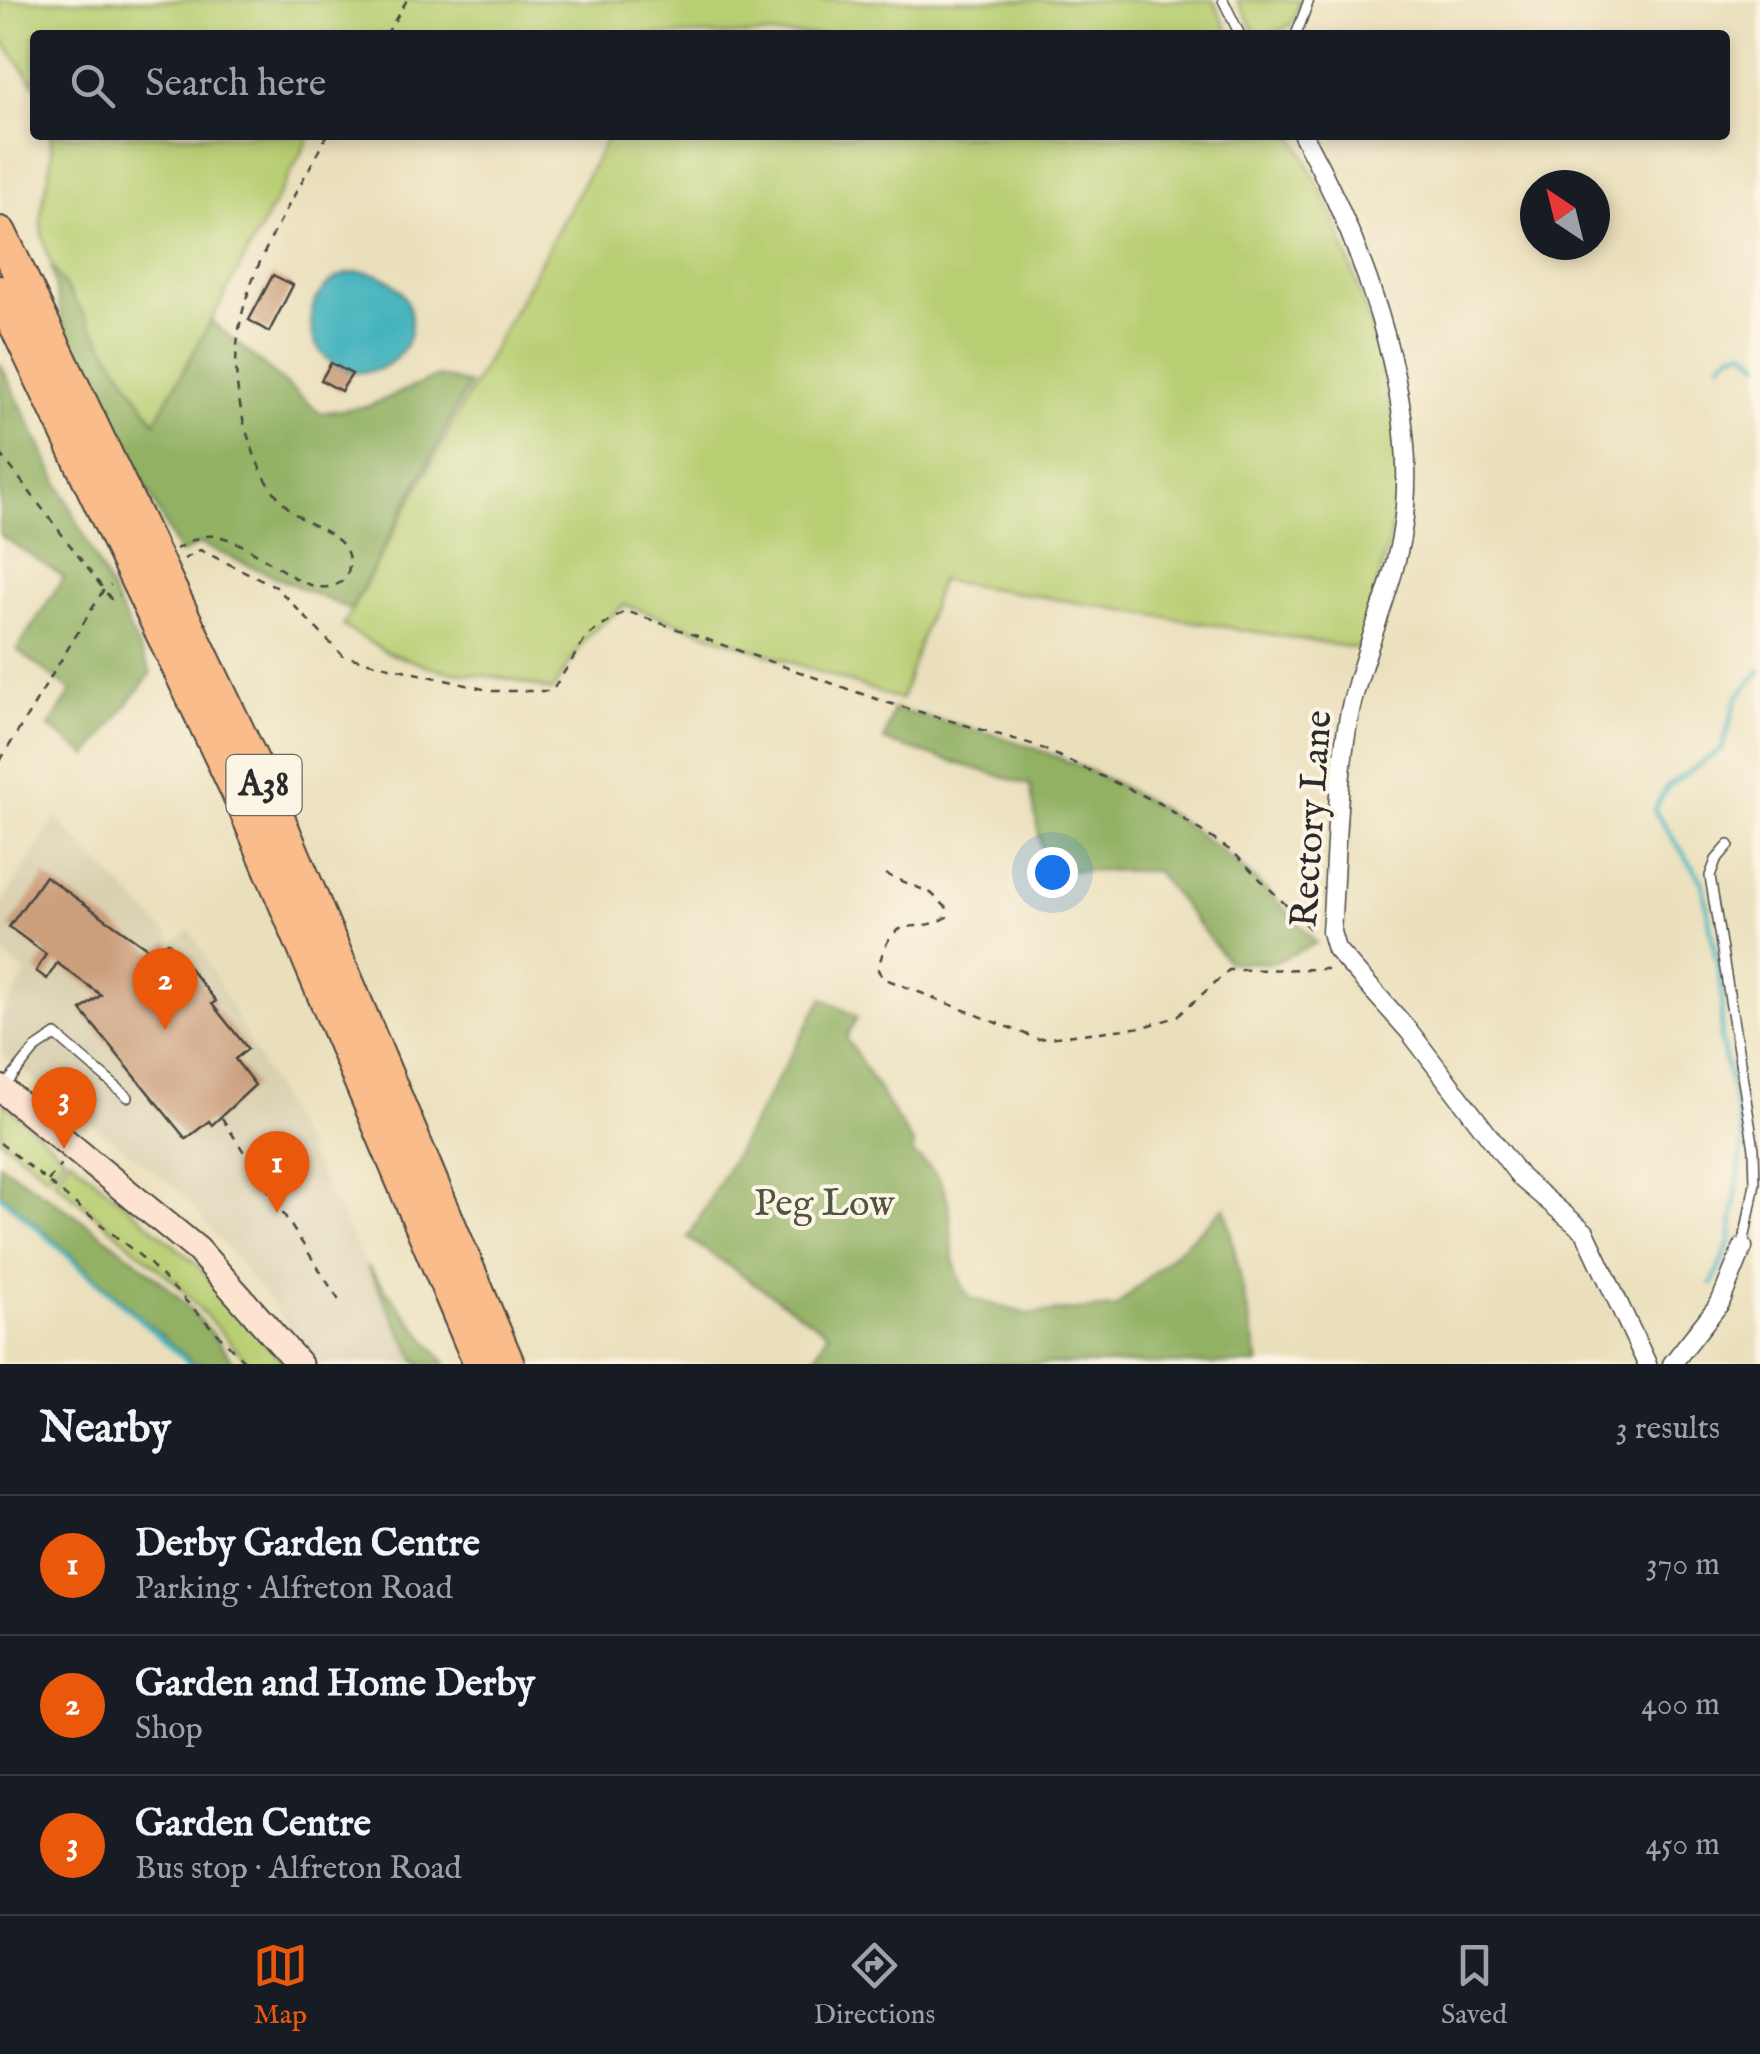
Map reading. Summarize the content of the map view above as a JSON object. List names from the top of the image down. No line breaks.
{"streets":{"highway":["A38"],"street":["Rectory Lane"]},"parks":["Peg Low"],"north":"top left","page":{"search":"Search here","pins":["2","3","1"],"heading":["Nearby","3 results"],"list":[{"mark":"1","name":"Derby Garden Centre","note":"Parking · Alfreton Road","value":"370 m"},{"mark":"2","name":"Garden and Home Derby","note":"Shop","value":"400 m"},{"mark":"3","name":"Garden Centre","note":"Bus stop · Alfreton Road","value":"450 m"}],"nav":["Map","Directions","Saved"]}}
